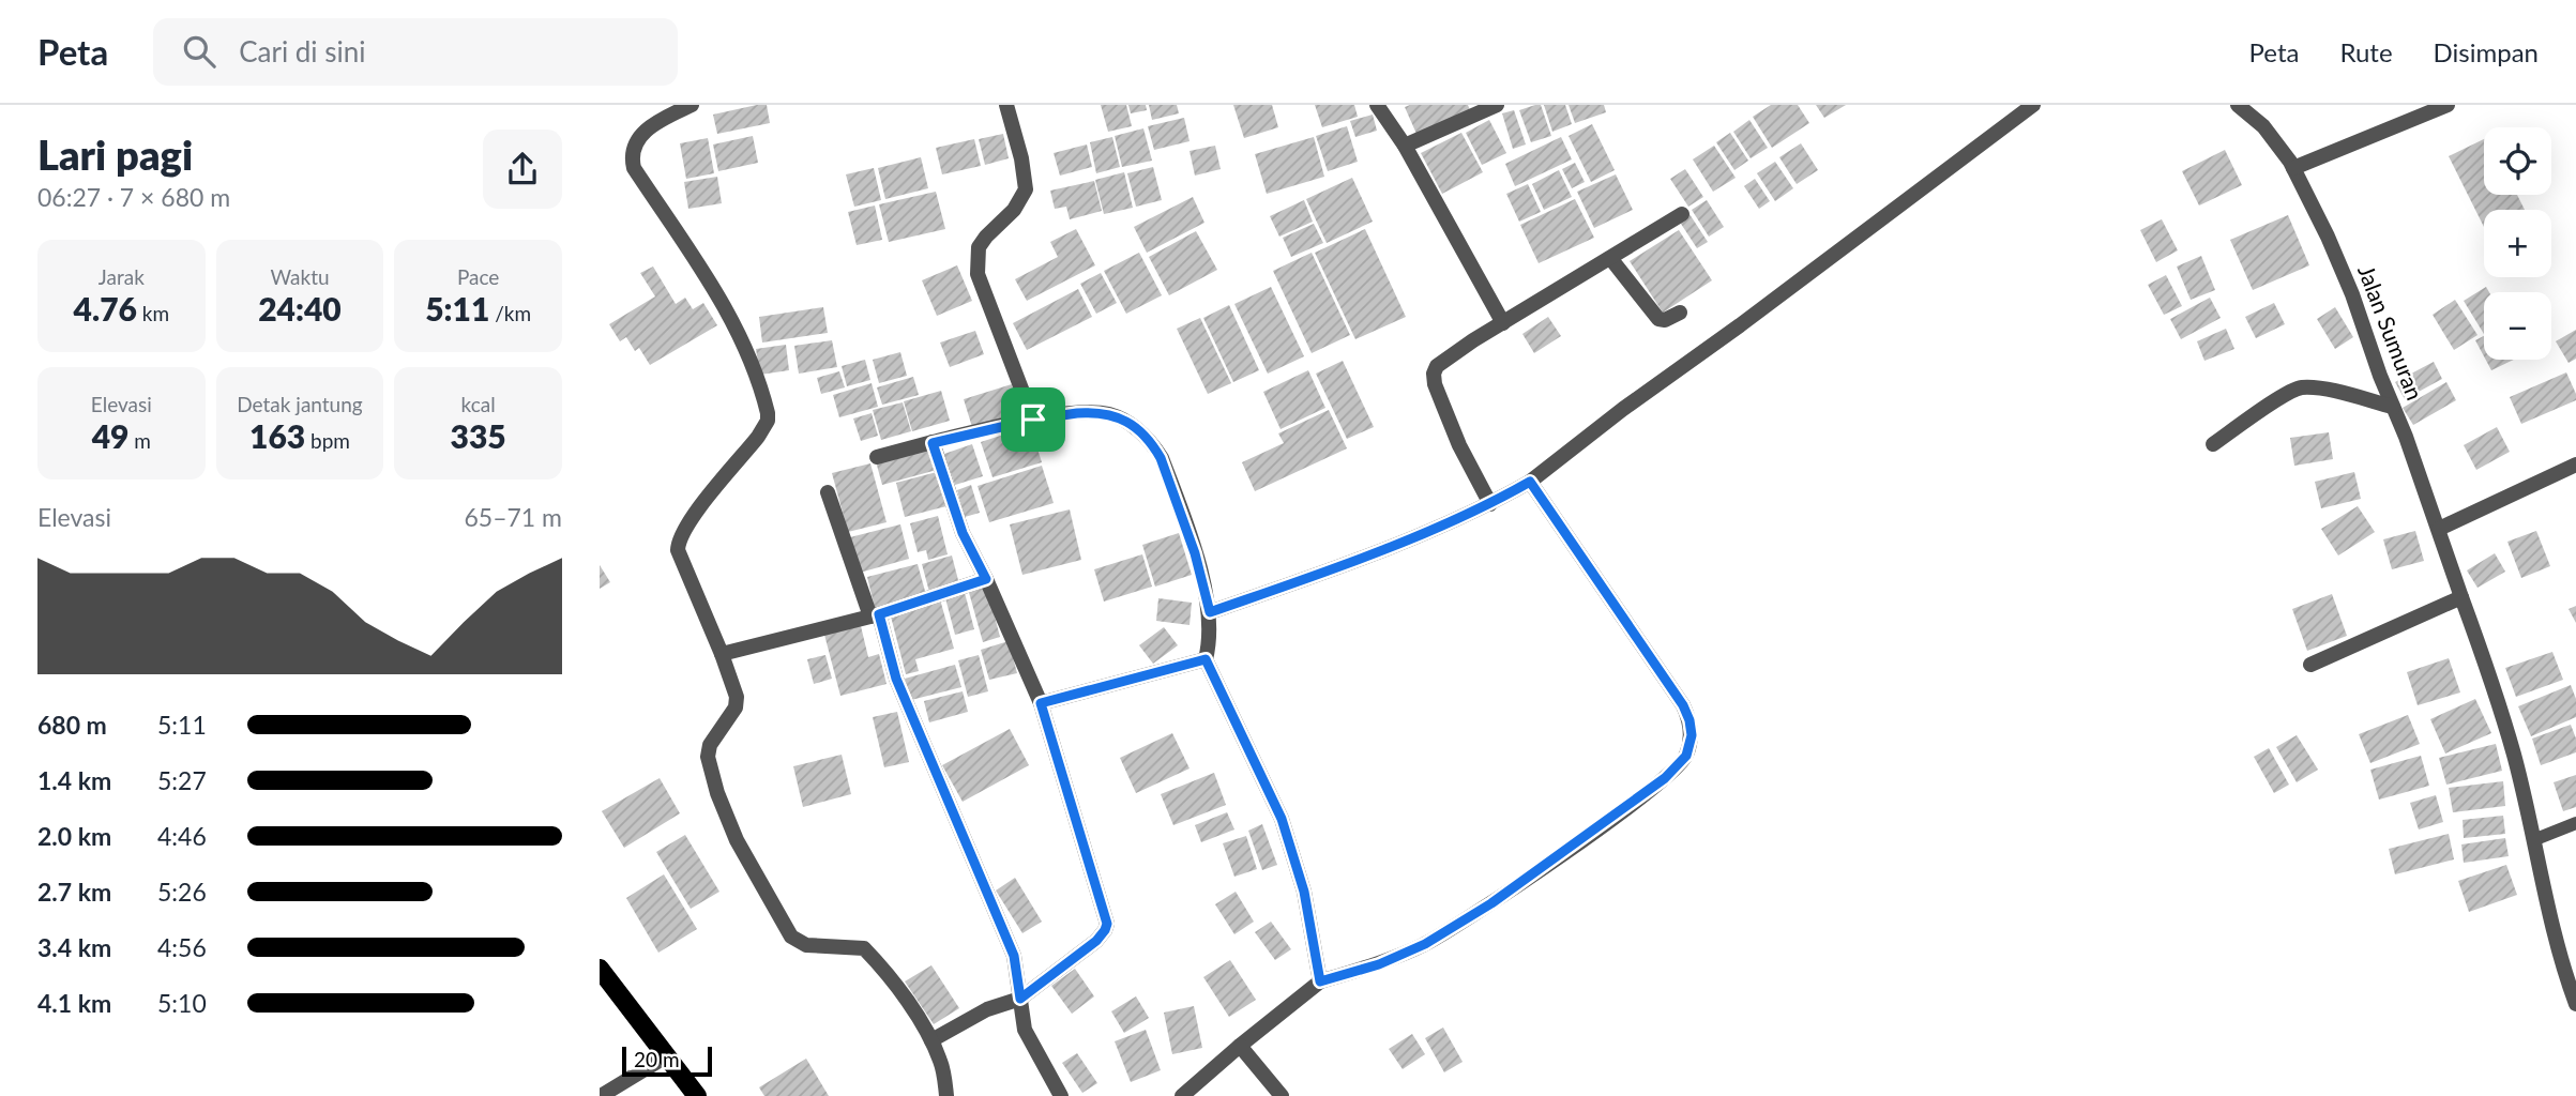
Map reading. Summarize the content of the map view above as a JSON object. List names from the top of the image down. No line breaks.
{"streets":{"street":["Jalan Sumuran"]},"scale_bar":"20 m","page":{"header":"Peta","search":"Cari di sini","nav":["Peta","Rute","Disimpan"],"heading":["Lari pagi","06:27 · 7 × 680 m"],"map_buttons":["+","−"],"stats":[["Jarak","4.76 km"],["Waktu","24:40"],["Pace","5:11 /km"],["Elevasi","49 m"],["Detak jantung","163 bpm"],["kcal","335"]],"chart":["Elevasi","65–71 m"],"list":[{"name":"680 m","note":"5:11"},{"name":"1.4 km","note":"5:27"},{"name":"2.0 km","note":"4:46"},{"name":"2.7 km","note":"5:26"},{"name":"3.4 km","note":"4:56"},{"name":"4.1 km","note":"5:10"}],"scale":"20 m"}}
